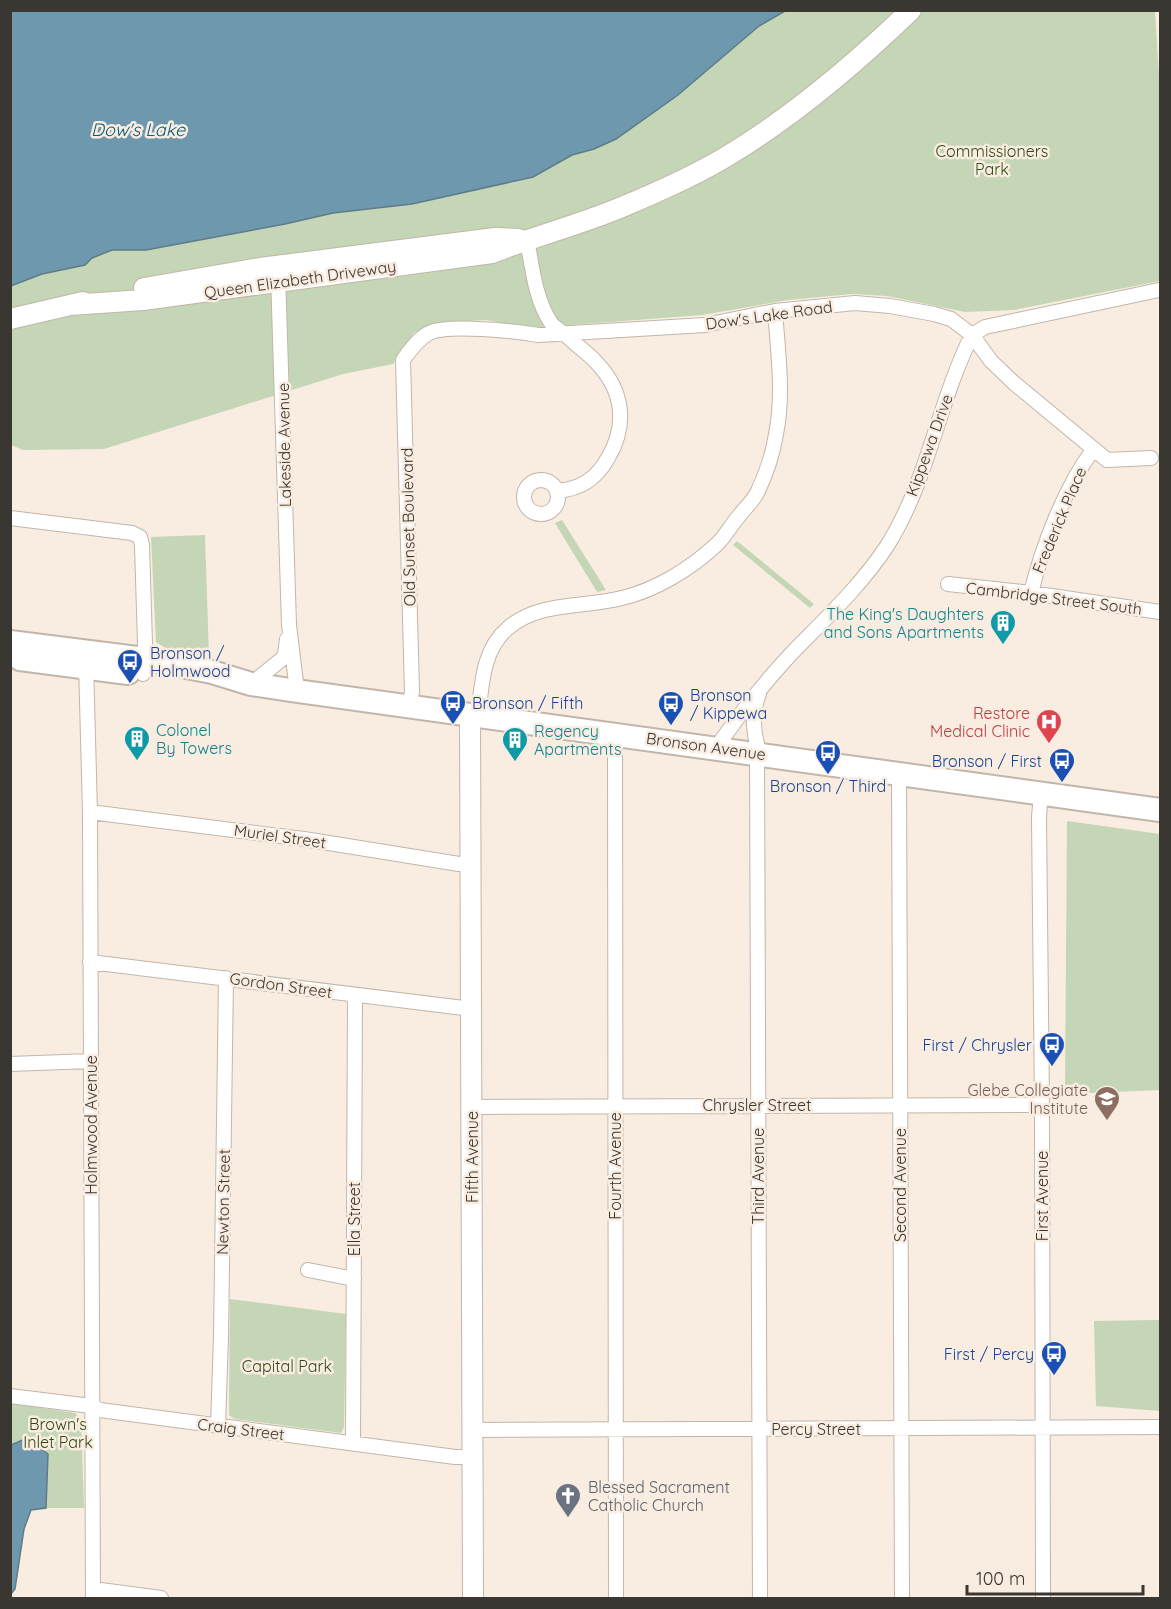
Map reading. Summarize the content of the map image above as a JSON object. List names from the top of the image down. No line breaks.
{"streets":{"main road":["Queen Elizabeth Driveway","Bronson Avenue","Fifth Avenue"],"street":["Dow's Lake Road","Lakeside Avenue","Kippewa Drive","Frederick Place","Old Sunset Boulevard","Cambridge Street South","Muriel Street","Gordon Street","Chrysler Street","Holmwood Avenue","Fourth Avenue","Third Avenue","Second Avenue","First Avenue","Newton Street","Ella Street","Craig Street","Percy Street"]},"crossings":[["Queen Elizabeth Driveway","Lakeside Avenue"],["Dow's Lake Road","Kippewa Drive"],["Dow's Lake Road","Old Sunset Boulevard"],["Lakeside Avenue","Bronson Avenue"],["Kippewa Drive","Bronson Avenue"],["Kippewa Drive","Third Avenue"],["Frederick Place","Cambridge Street South"],["Old Sunset Boulevard","Bronson Avenue"],["Bronson Avenue","Holmwood Avenue"],["Bronson Avenue","Fifth Avenue"],["Bronson Avenue","Fourth Avenue"],["Bronson Avenue","Third Avenue"],["Bronson Avenue","Second Avenue"],["Bronson Avenue","First Avenue"],["Muriel Street","Holmwood Avenue"],["Muriel Street","Fifth Avenue"],["Gordon Street","Holmwood Avenue"],["Gordon Street","Fifth Avenue"],["Gordon Street","Newton Street"],["Gordon Street","Ella Street"],["Chrysler Street","Fifth Avenue"],["Chrysler Street","Fourth Avenue"],["Chrysler Street","Third Avenue"],["Chrysler Street","Second Avenue"],["Chrysler Street","First Avenue"],["Holmwood Avenue","Craig Street"],["Fifth Avenue","Craig Street"],["Fifth Avenue","Percy Street"],["Fourth Avenue","Percy Street"],["Third Avenue","Percy Street"],["Second Avenue","Percy Street"],["First Avenue","Percy Street"],["Newton Street","Craig Street"],["Ella Street","Craig Street"]],"water":["Dow's Lake"],"parks":["Commissioners Park","Capital Park","Brown's Inlet Park"],"places":{"building":["The King's Daughters and Sons Apartments","Colonel By Towers","Regency Apartments"],"bus stop":["Bronson / Holmwood","Bronson / Fifth","Bronson / Kippewa","Bronson / Third","Bronson / First","First / Chrysler","First / Percy"],"hospital":["Restore Medical Clinic"],"school or university":["Glebe Collegiate Institute"],"church":["Blessed Sacrament Catholic Church"]},"scale_bar":"100 m"}
